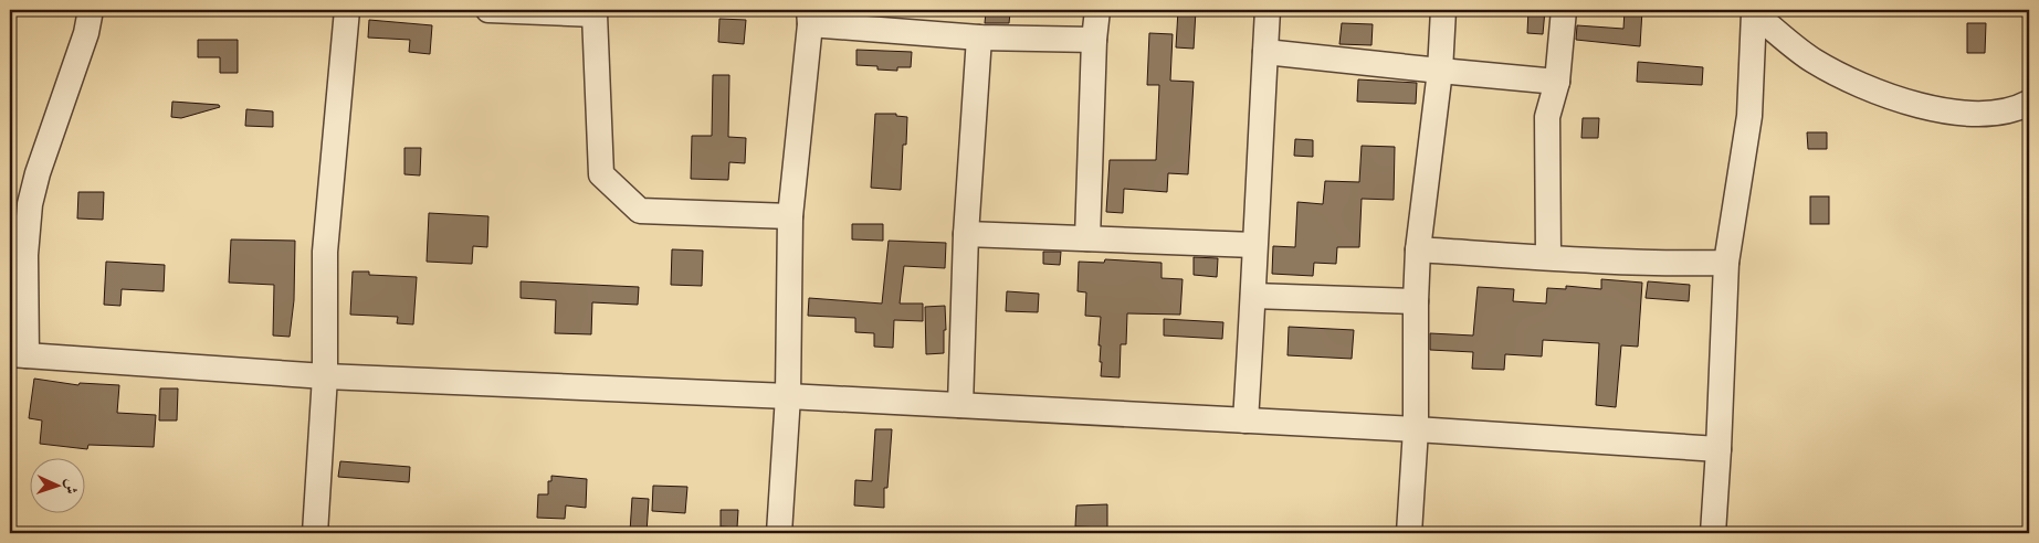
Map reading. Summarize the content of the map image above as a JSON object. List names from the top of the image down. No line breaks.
{"north":"right"}
